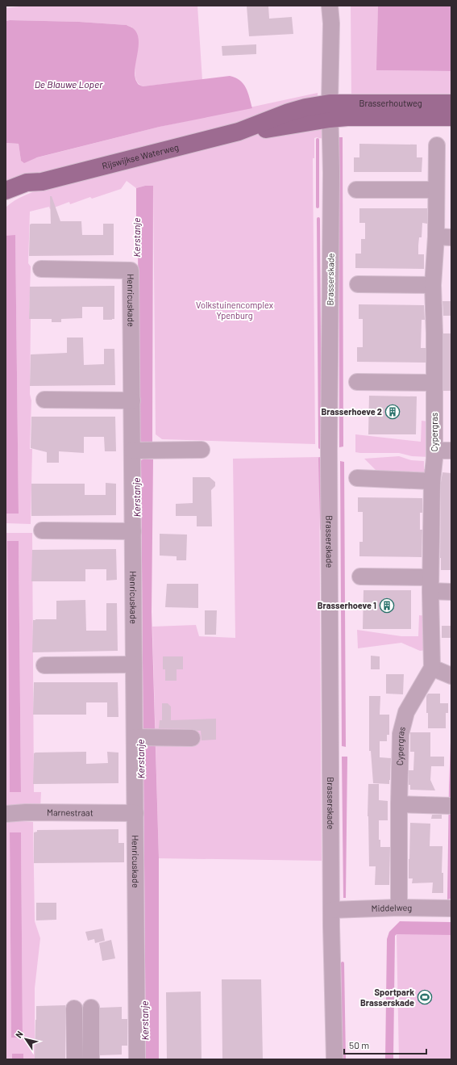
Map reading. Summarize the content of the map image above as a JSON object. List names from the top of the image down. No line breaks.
{"streets":{"main road":["Brasserhoutweg","Rijswijkse Waterweg"],"street":["Brasserskade","Henricuskade","Cypergras","Marnestraat","Middelweg"]},"crossings":[["Brasserhoutweg","Rijswijkse Waterweg"],["Brasserhoutweg","Brasserskade"],["Rijswijkse Waterweg","Brasserskade"],["Brasserskade","Middelweg"],["Henricuskade","Marnestraat"],["Cypergras","Middelweg"]],"water":["De Blauwe Loper","Kerstanje"],"parks":["Volkstuinencomplex Ypenburg"],"places":{"building":["Brasserhoeve 2","Brasserhoeve 1"],"sports":["Sportpark Brasserskade"]},"scale_bar":"50 m","north":"top left"}
